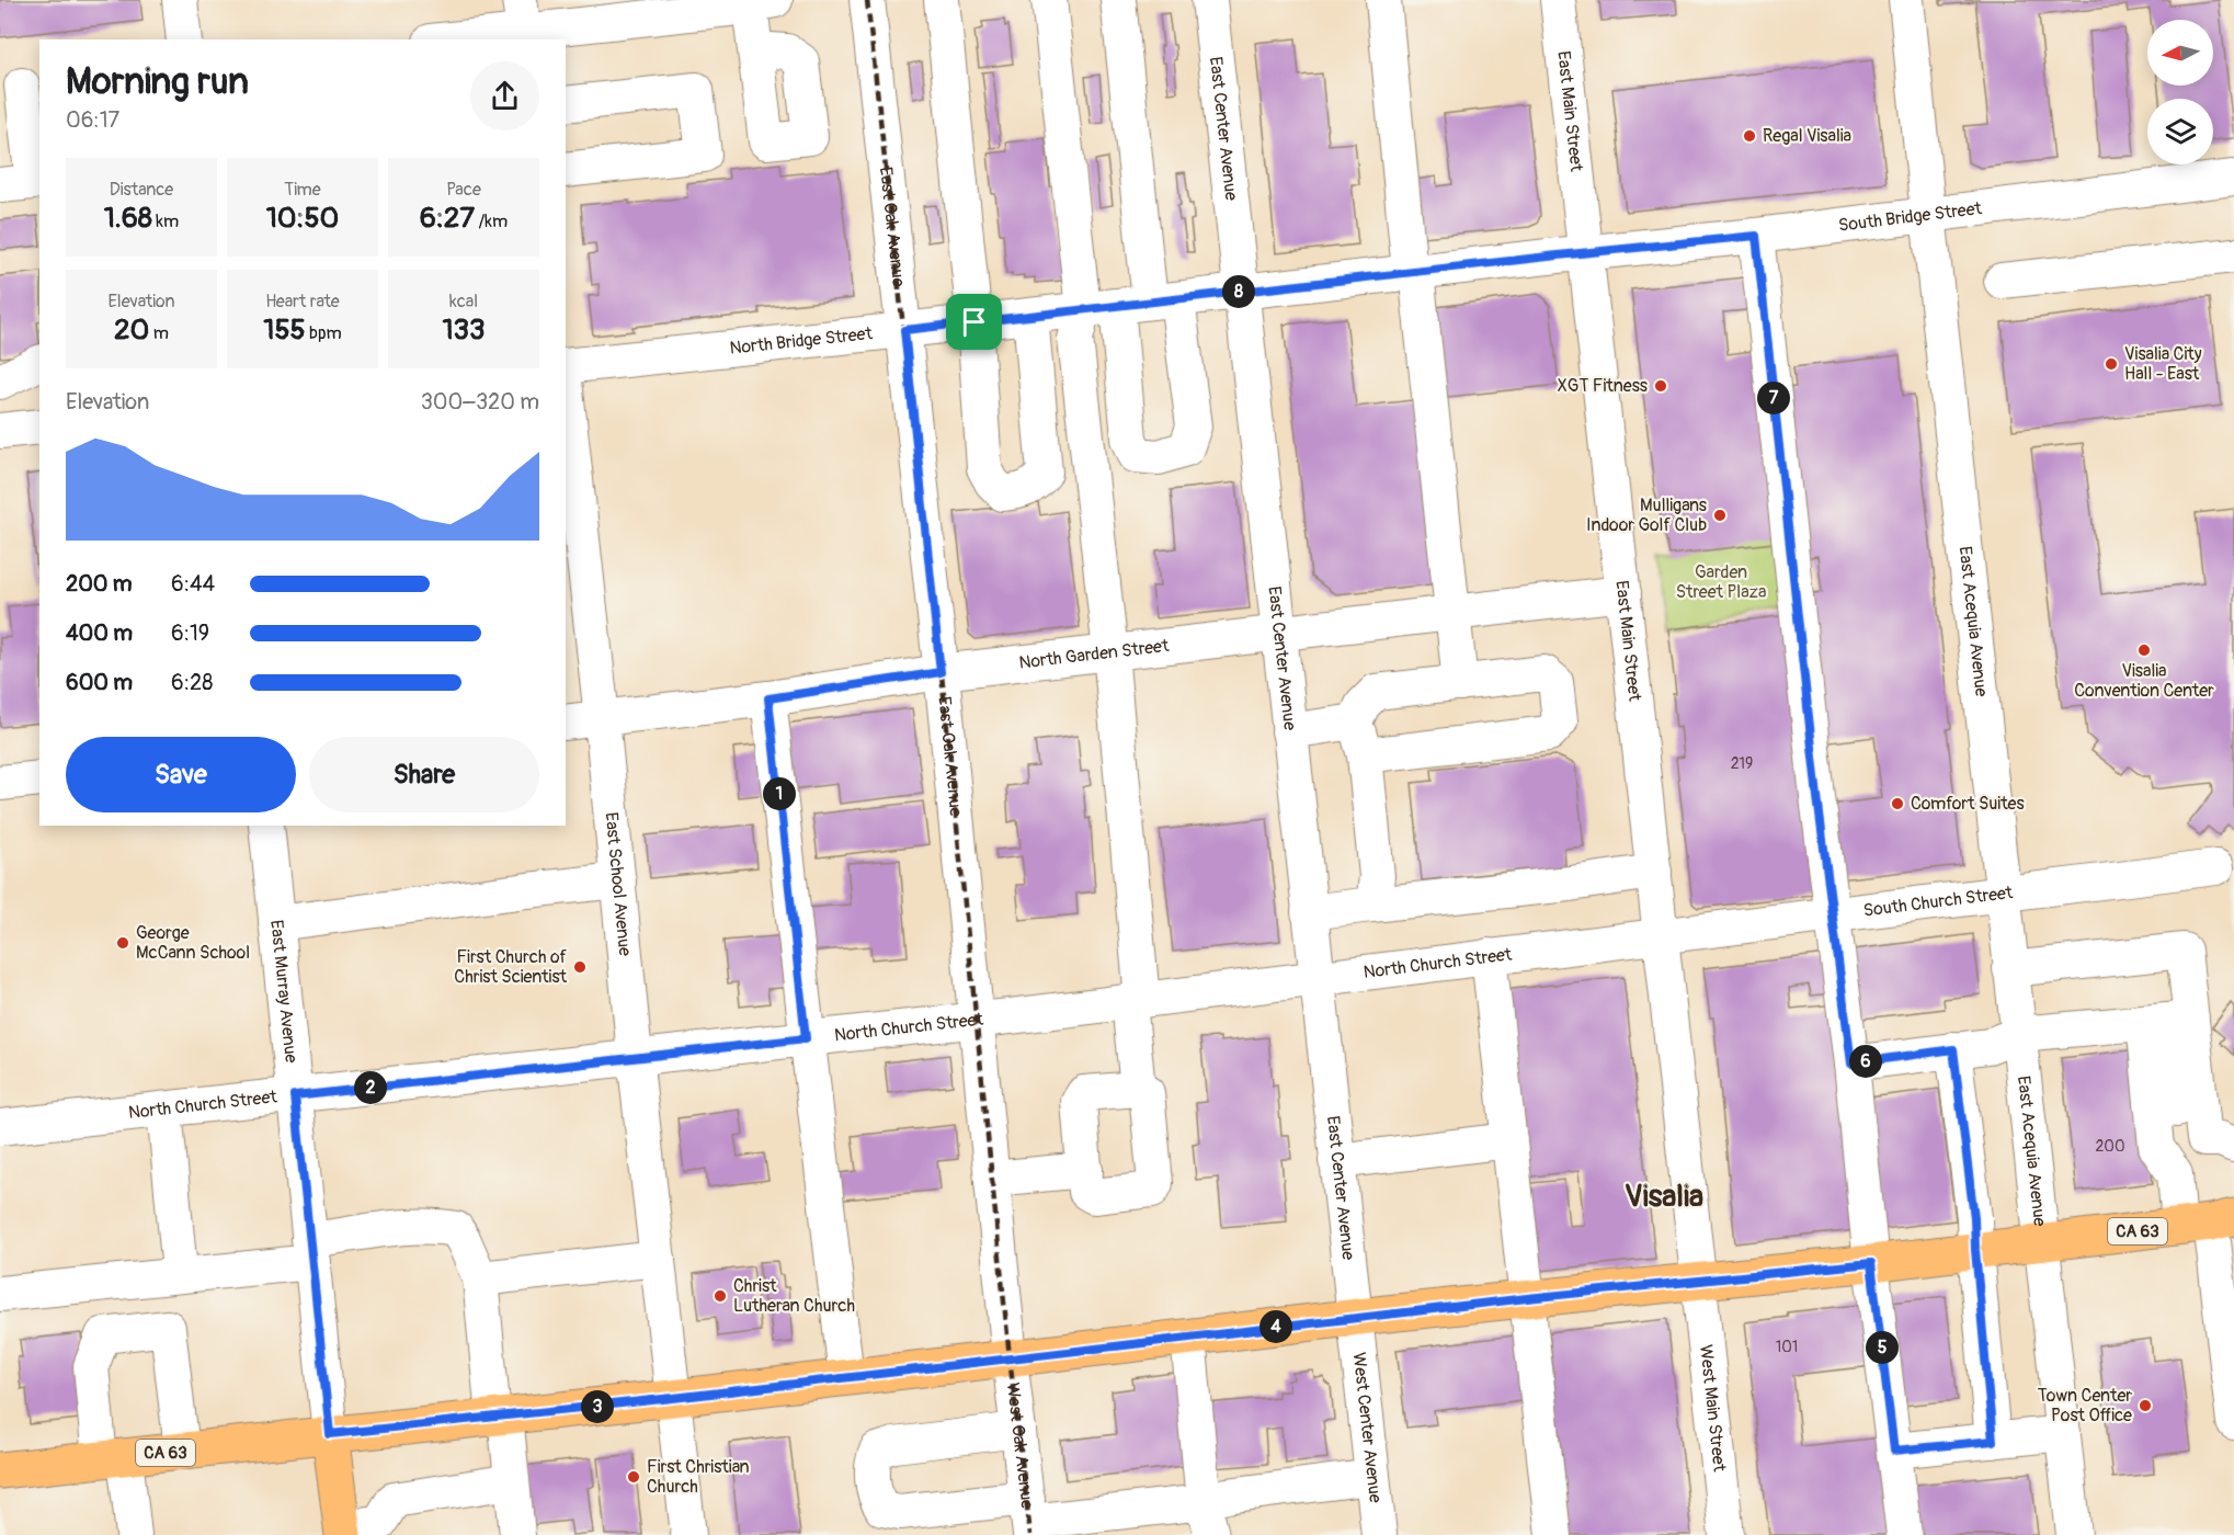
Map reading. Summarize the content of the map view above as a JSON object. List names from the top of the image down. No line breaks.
{"streets":{"main road":["CA 63"],"street":["East Main Street","East Center Avenue","South Bridge Street","East Oak Avenue","North Bridge Street","East Acequia Avenue","North Garden Street","East School Avenue","South Church Street","North Church Street","East Murray Avenue","West Main Street","West Center Avenue","West Oak Avenue"]},"crossings":[["East Main Street","South Bridge Street"],["East Main Street","North Bridge Street"],["East Main Street","North Garden Street"],["East Main Street","South Church Street"],["East Main Street","North Church Street"],["East Main Street","CA 63"],["East Main Street","West Main Street"],["East Center Avenue","North Bridge Street"],["East Center Avenue","North Garden Street"],["East Center Avenue","North Church Street"],["East Center Avenue","CA 63"],["East Center Avenue","West Center Avenue"],["South Bridge Street","North Bridge Street"],["South Bridge Street","East Acequia Avenue"],["East Oak Avenue","North Bridge Street"],["East Oak Avenue","North Garden Street"],["East Oak Avenue","North Church Street"],["East Oak Avenue","CA 63"],["East Oak Avenue","West Oak Avenue"],["East Acequia Avenue","South Church Street"],["East Acequia Avenue","CA 63"],["North Garden Street","East School Avenue"],["East School Avenue","North Church Street"],["East School Avenue","CA 63"],["South Church Street","North Church Street"],["North Church Street","East Murray Avenue"],["East Murray Avenue","CA 63"],["CA 63","West Main Street"],["CA 63","West Center Avenue"],["CA 63","West Oak Avenue"]],"districts":["Visalia"],"parks":["Garden Street Plaza"],"places":["Regal Visalia","Visalia City Hall - East","XGT Fitness","Mulligans Indoor Golf Club","Visalia Convention Center","Comfort Suites","George McCann School","First Church of Christ Scientist","Christ Lutheran Church","Town Center Post Office","First Christian Church"],"house_numbers":["219","200","101"],"north":"left","page":{"heading":["Morning run","06:17"],"stats":[["Distance","1.68 km"],["Time","10:50"],["Pace","6:27 /km"],["Elevation","20 m"],["Heart rate","155 bpm"],["kcal","133"]],"pins":["8","7","1","6","2","4","5","3"],"chart":["Elevation","300–320 m"],"list":[{"name":"200 m","note":"6:44"},{"name":"400 m","note":"6:19"},{"name":"600 m","note":"6:28"}],"buttons":["Save","Share"]}}
